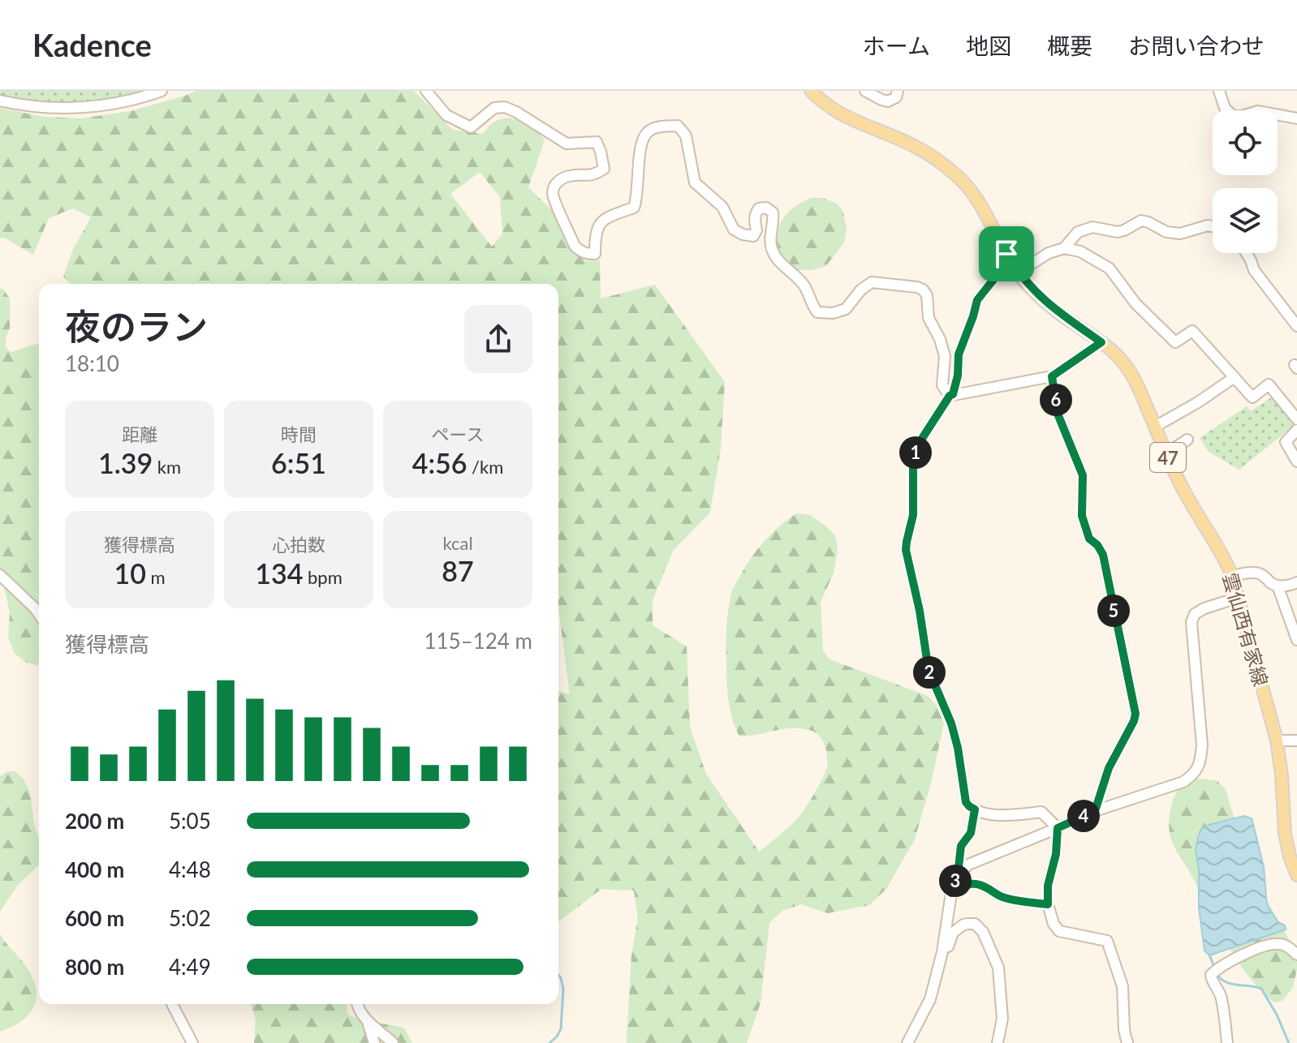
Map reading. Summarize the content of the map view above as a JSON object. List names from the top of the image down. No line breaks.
{"streets":{"main road":["47","雲仙西有家線"]},"page":{"header":"Kadence","nav":["ホーム","地図","概要","お問い合わせ"],"heading":["夜のラン","18:10"],"pins":["6","1","5","2","4","3"],"stats":[["距離","1.39 km"],["時間","6:51"],["ペース","4:56 /km"],["獲得標高","10 m"],["心拍数","134 bpm"],["kcal","87"]],"chart":["獲得標高","115–124 m"],"list":[{"name":"200 m","note":"5:05"},{"name":"400 m","note":"4:48"},{"name":"600 m","note":"5:02"},{"name":"800 m","note":"4:49"}]}}
